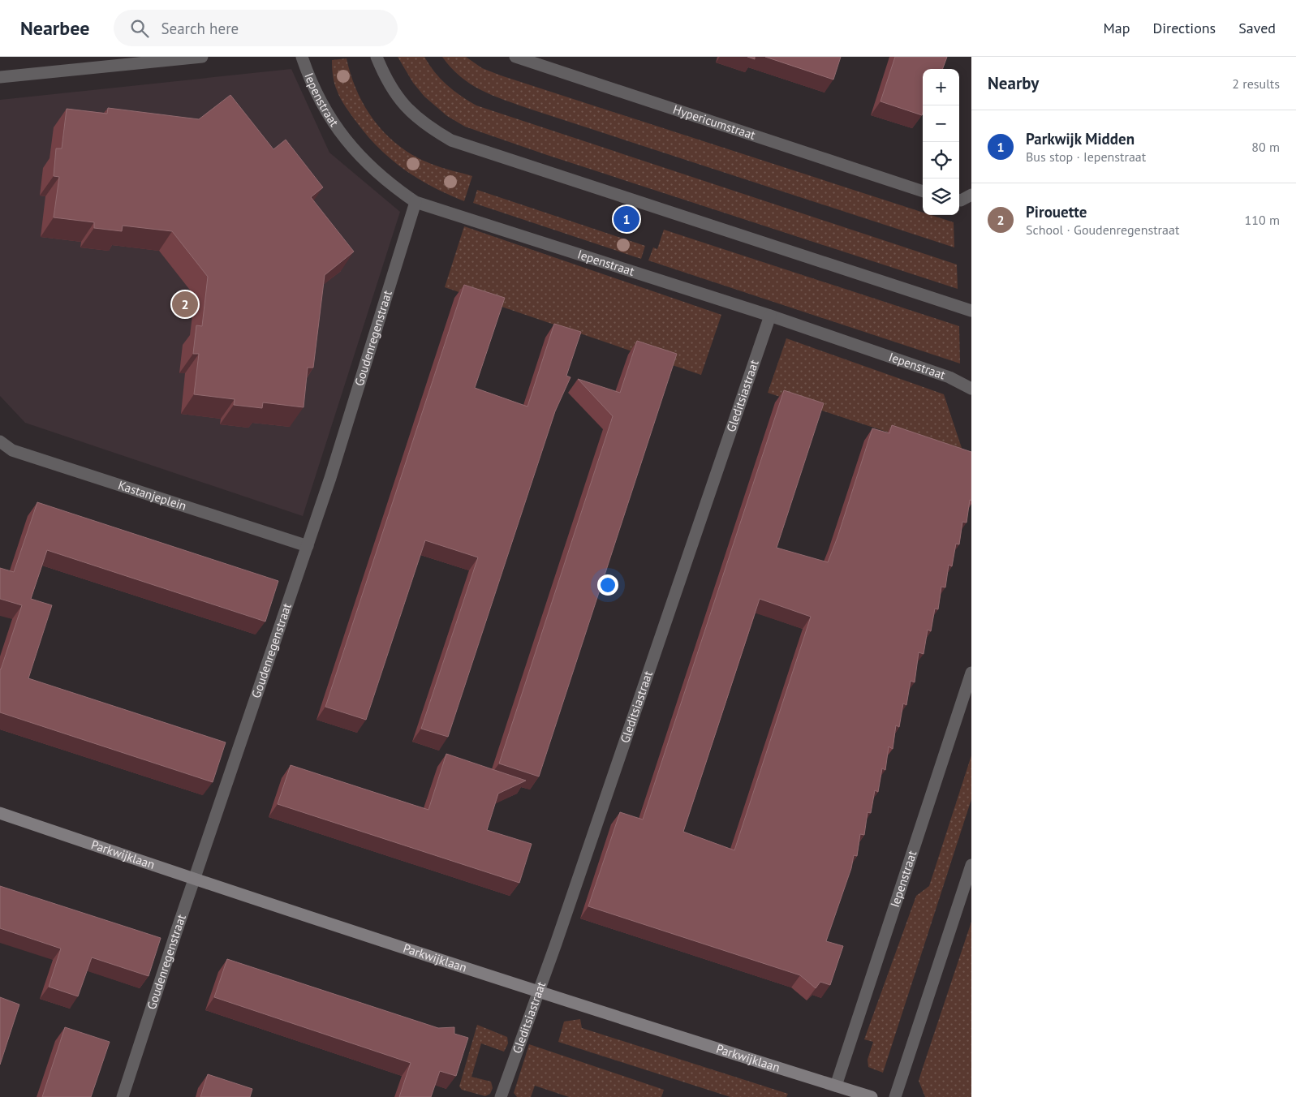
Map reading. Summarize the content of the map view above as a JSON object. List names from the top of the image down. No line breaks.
{"streets":{"street":["Iepenstraat","Hypericumstraat","Goudenregenstraat","Gleditsiastraat","Kastanjeplein","Parkwijklaan"]},"crossings":[["Iepenstraat","Goudenregenstraat"],["Iepenstraat","Gleditsiastraat"],["Iepenstraat","Parkwijklaan"],["Goudenregenstraat","Kastanjeplein"],["Goudenregenstraat","Parkwijklaan"],["Gleditsiastraat","Parkwijklaan"]],"page":{"header":"Nearbee","search":"Search here","nav":["Map","Directions","Saved"],"heading":["Nearby","2 results"],"map_buttons":["+","−"],"list":[{"mark":"1","name":"Parkwijk Midden","note":"Bus stop · Iepenstraat","value":"80 m"},{"mark":"2","name":"Pirouette","note":"School · Goudenregenstraat","value":"110 m"}],"pins":["1","2"]}}
